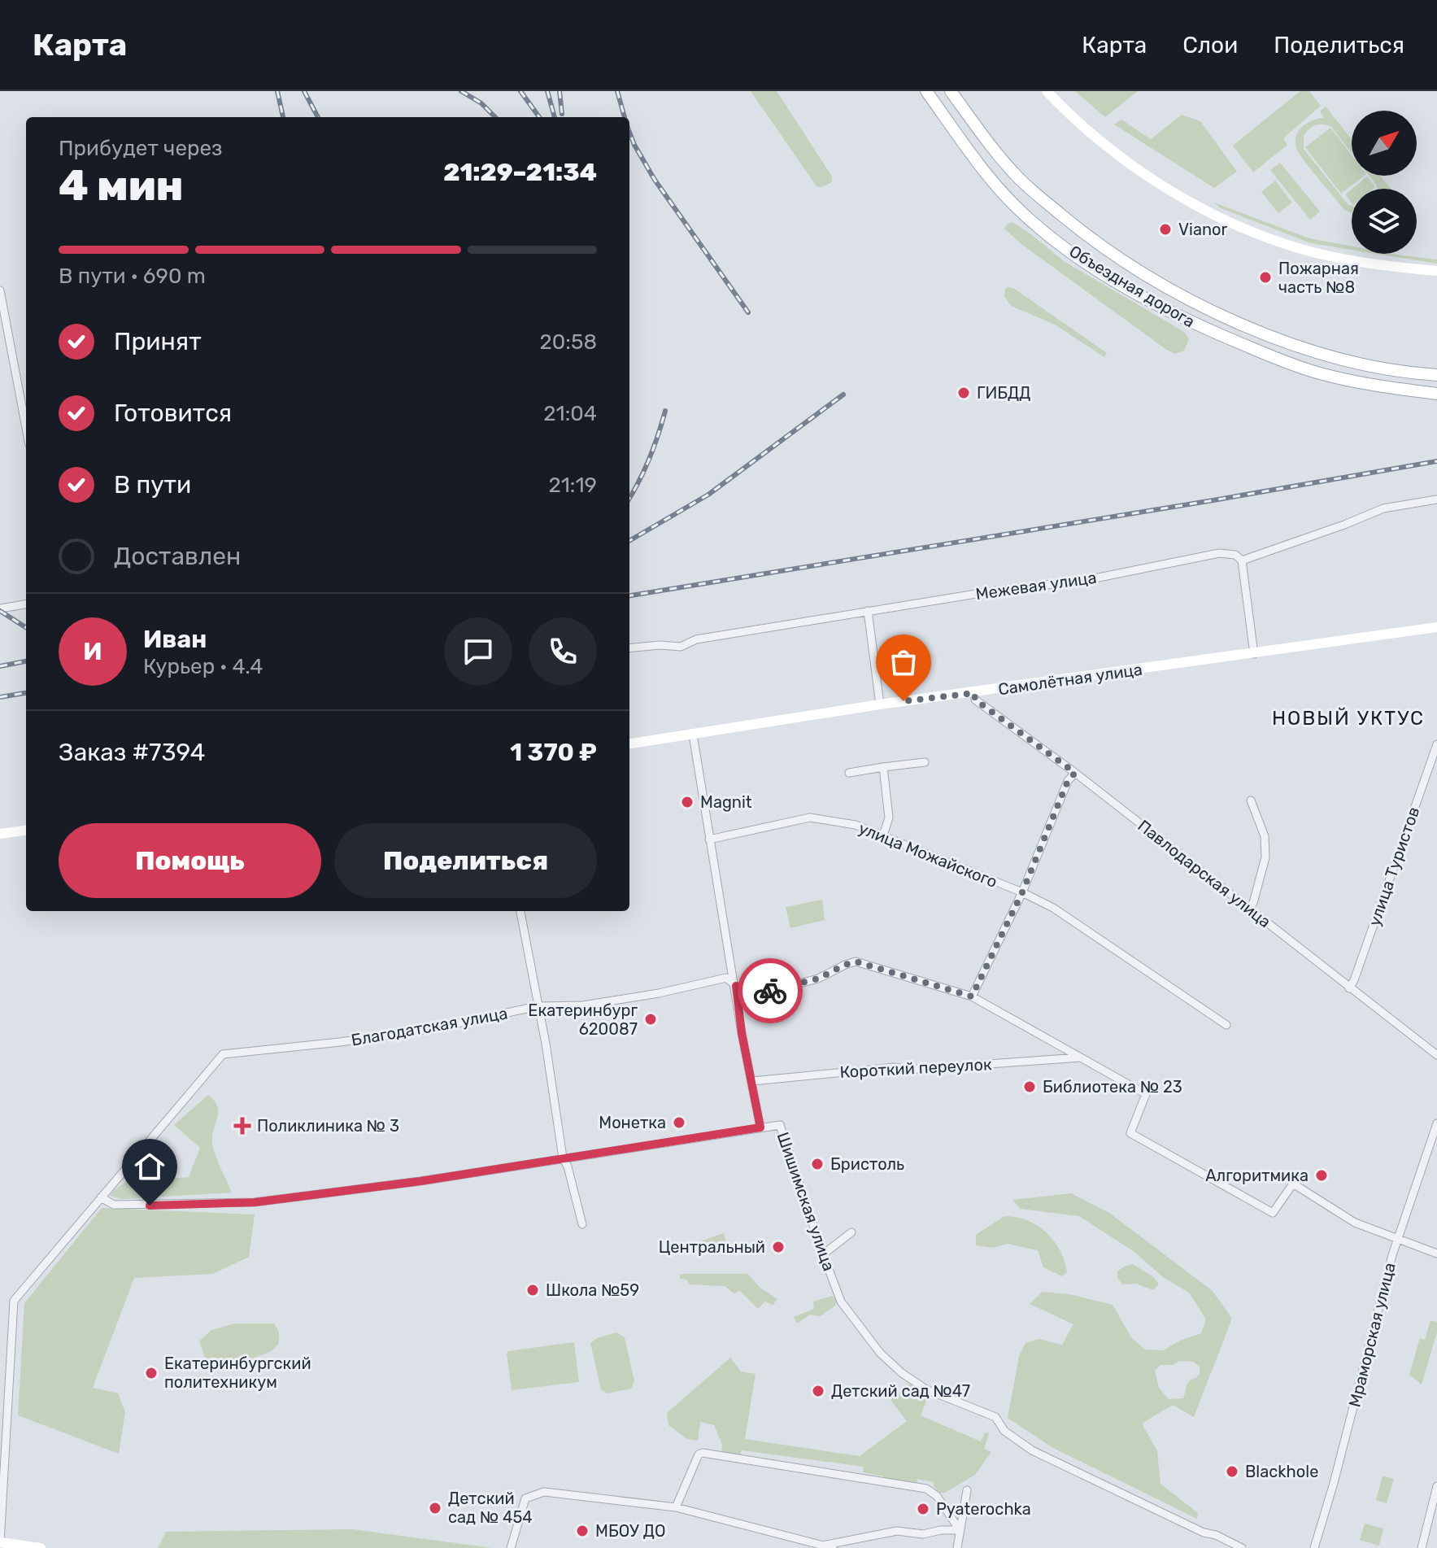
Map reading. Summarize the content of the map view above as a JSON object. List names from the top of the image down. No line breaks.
{"streets":{"main road":["Объездная дорога","Самолётная улица"],"street":["Межевая улица","улица Можайского","улица Туристов","Павлодарская улица","Благодатская улица","Короткий переулок","Шишимская улица","Мраморская улица"]},"crossings":[["Самолётная улица","Павлодарская улица"],["Самолётная улица","Шишимская улица"],["улица Можайского","Шишимская улица"],["улица Туристов","Павлодарская улица"],["Благодатская улица","Короткий переулок"],["Благодатская улица","Шишимская улица"],["Благодатская улица","Мраморская улица"],["Короткий переулок","Шишимская улица"]],"districts":["НОВЫЙ УКТУС"],"places":{"other":["Vianor","Пожарная часть №8","ГИБДД","Magnit","Екатеринбург 620087","Библиотека № 23","Монетка","Бристоль","Алгоритмика","Центральный","Школа №59","Екатеринбургский политехникум","Детский сад №47","Blackhole","Детский сад № 454","Pyaterochka","МБОУ ДО"],"health":["Поликлиника № 3"]},"north":"top right","page":{"header":"Карта","nav":["Карта","Слои","Поделиться"],"heading":["4 мин","Прибудет через","21:29–21:34"],"panel":["Иван","Курьер · 4.4","Заказ #7394","1 370 ₽"],"bar":"В пути · 690 m","list":[["Принят","20:58"],["Готовится","21:04"],["В пути","21:19"],"Доставлен"],"round":"И","buttons":["Помощь","Поделиться"]}}
